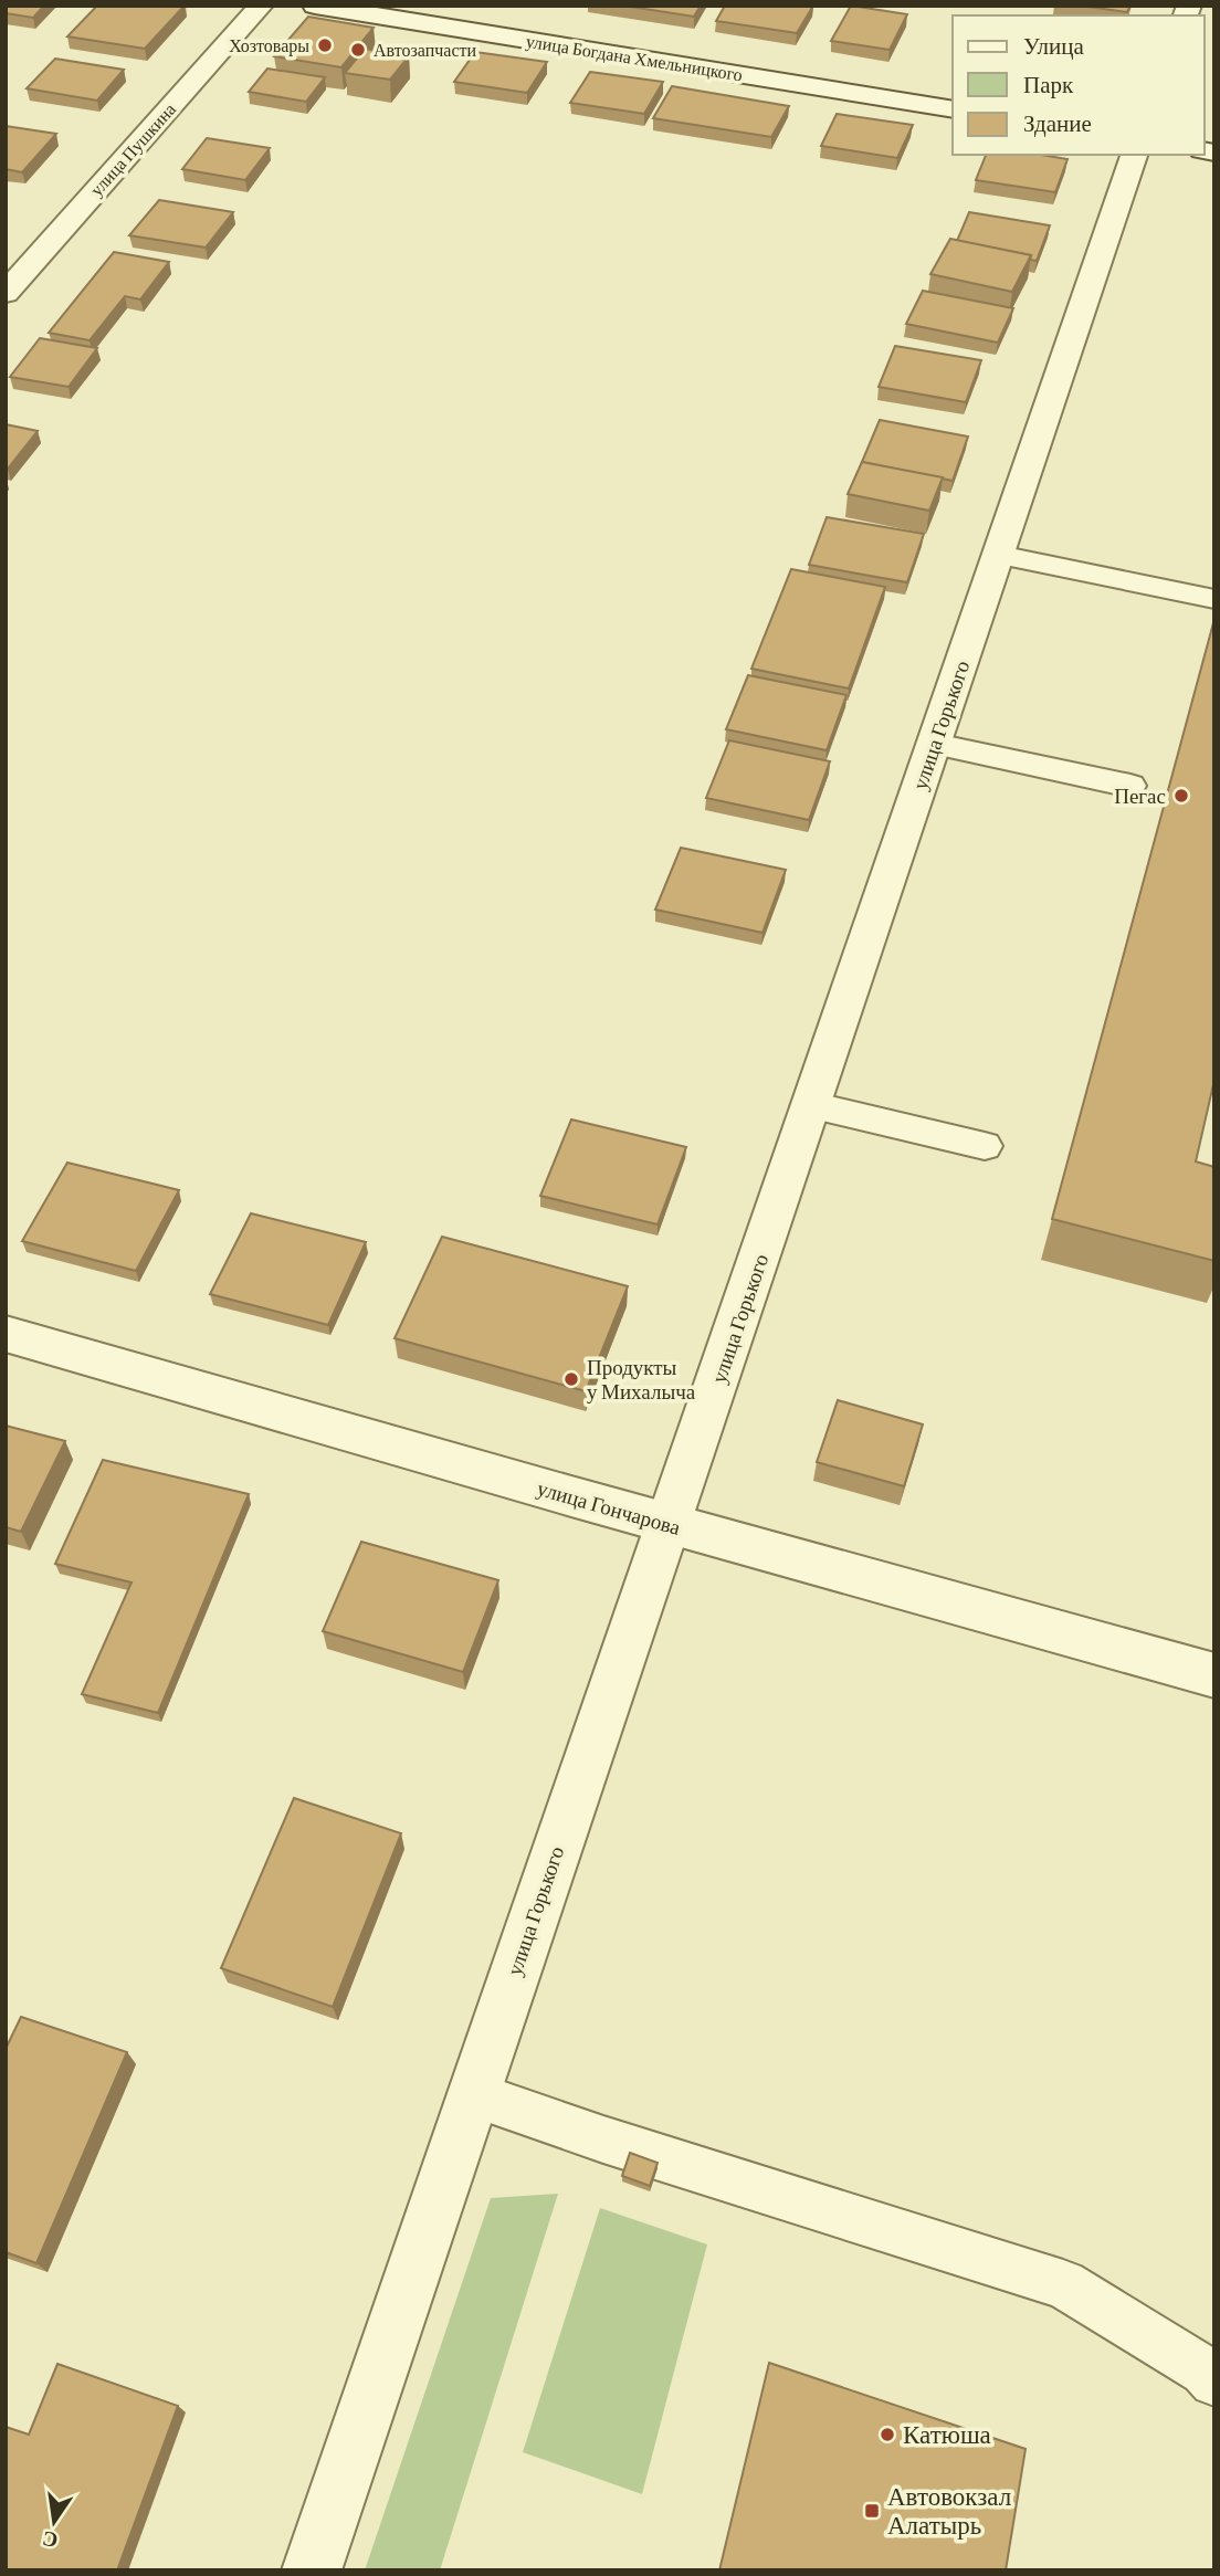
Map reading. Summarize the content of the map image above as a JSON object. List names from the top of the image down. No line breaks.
{"streets":{"street":["улица Богдана Хмельницкого","улица Пушкина","улица Горького","улица Гончарова"]},"crossings":[["улица Горького","улица Гончарова"]],"places":{"other":["Хозтовары","Автозапчасти","Пегас","Продукты у Михалыча","Катюша"],"transit":["Автовокзал Алатырь"]},"legend":["Улица","Парк","Здание"],"north":"bottom"}
